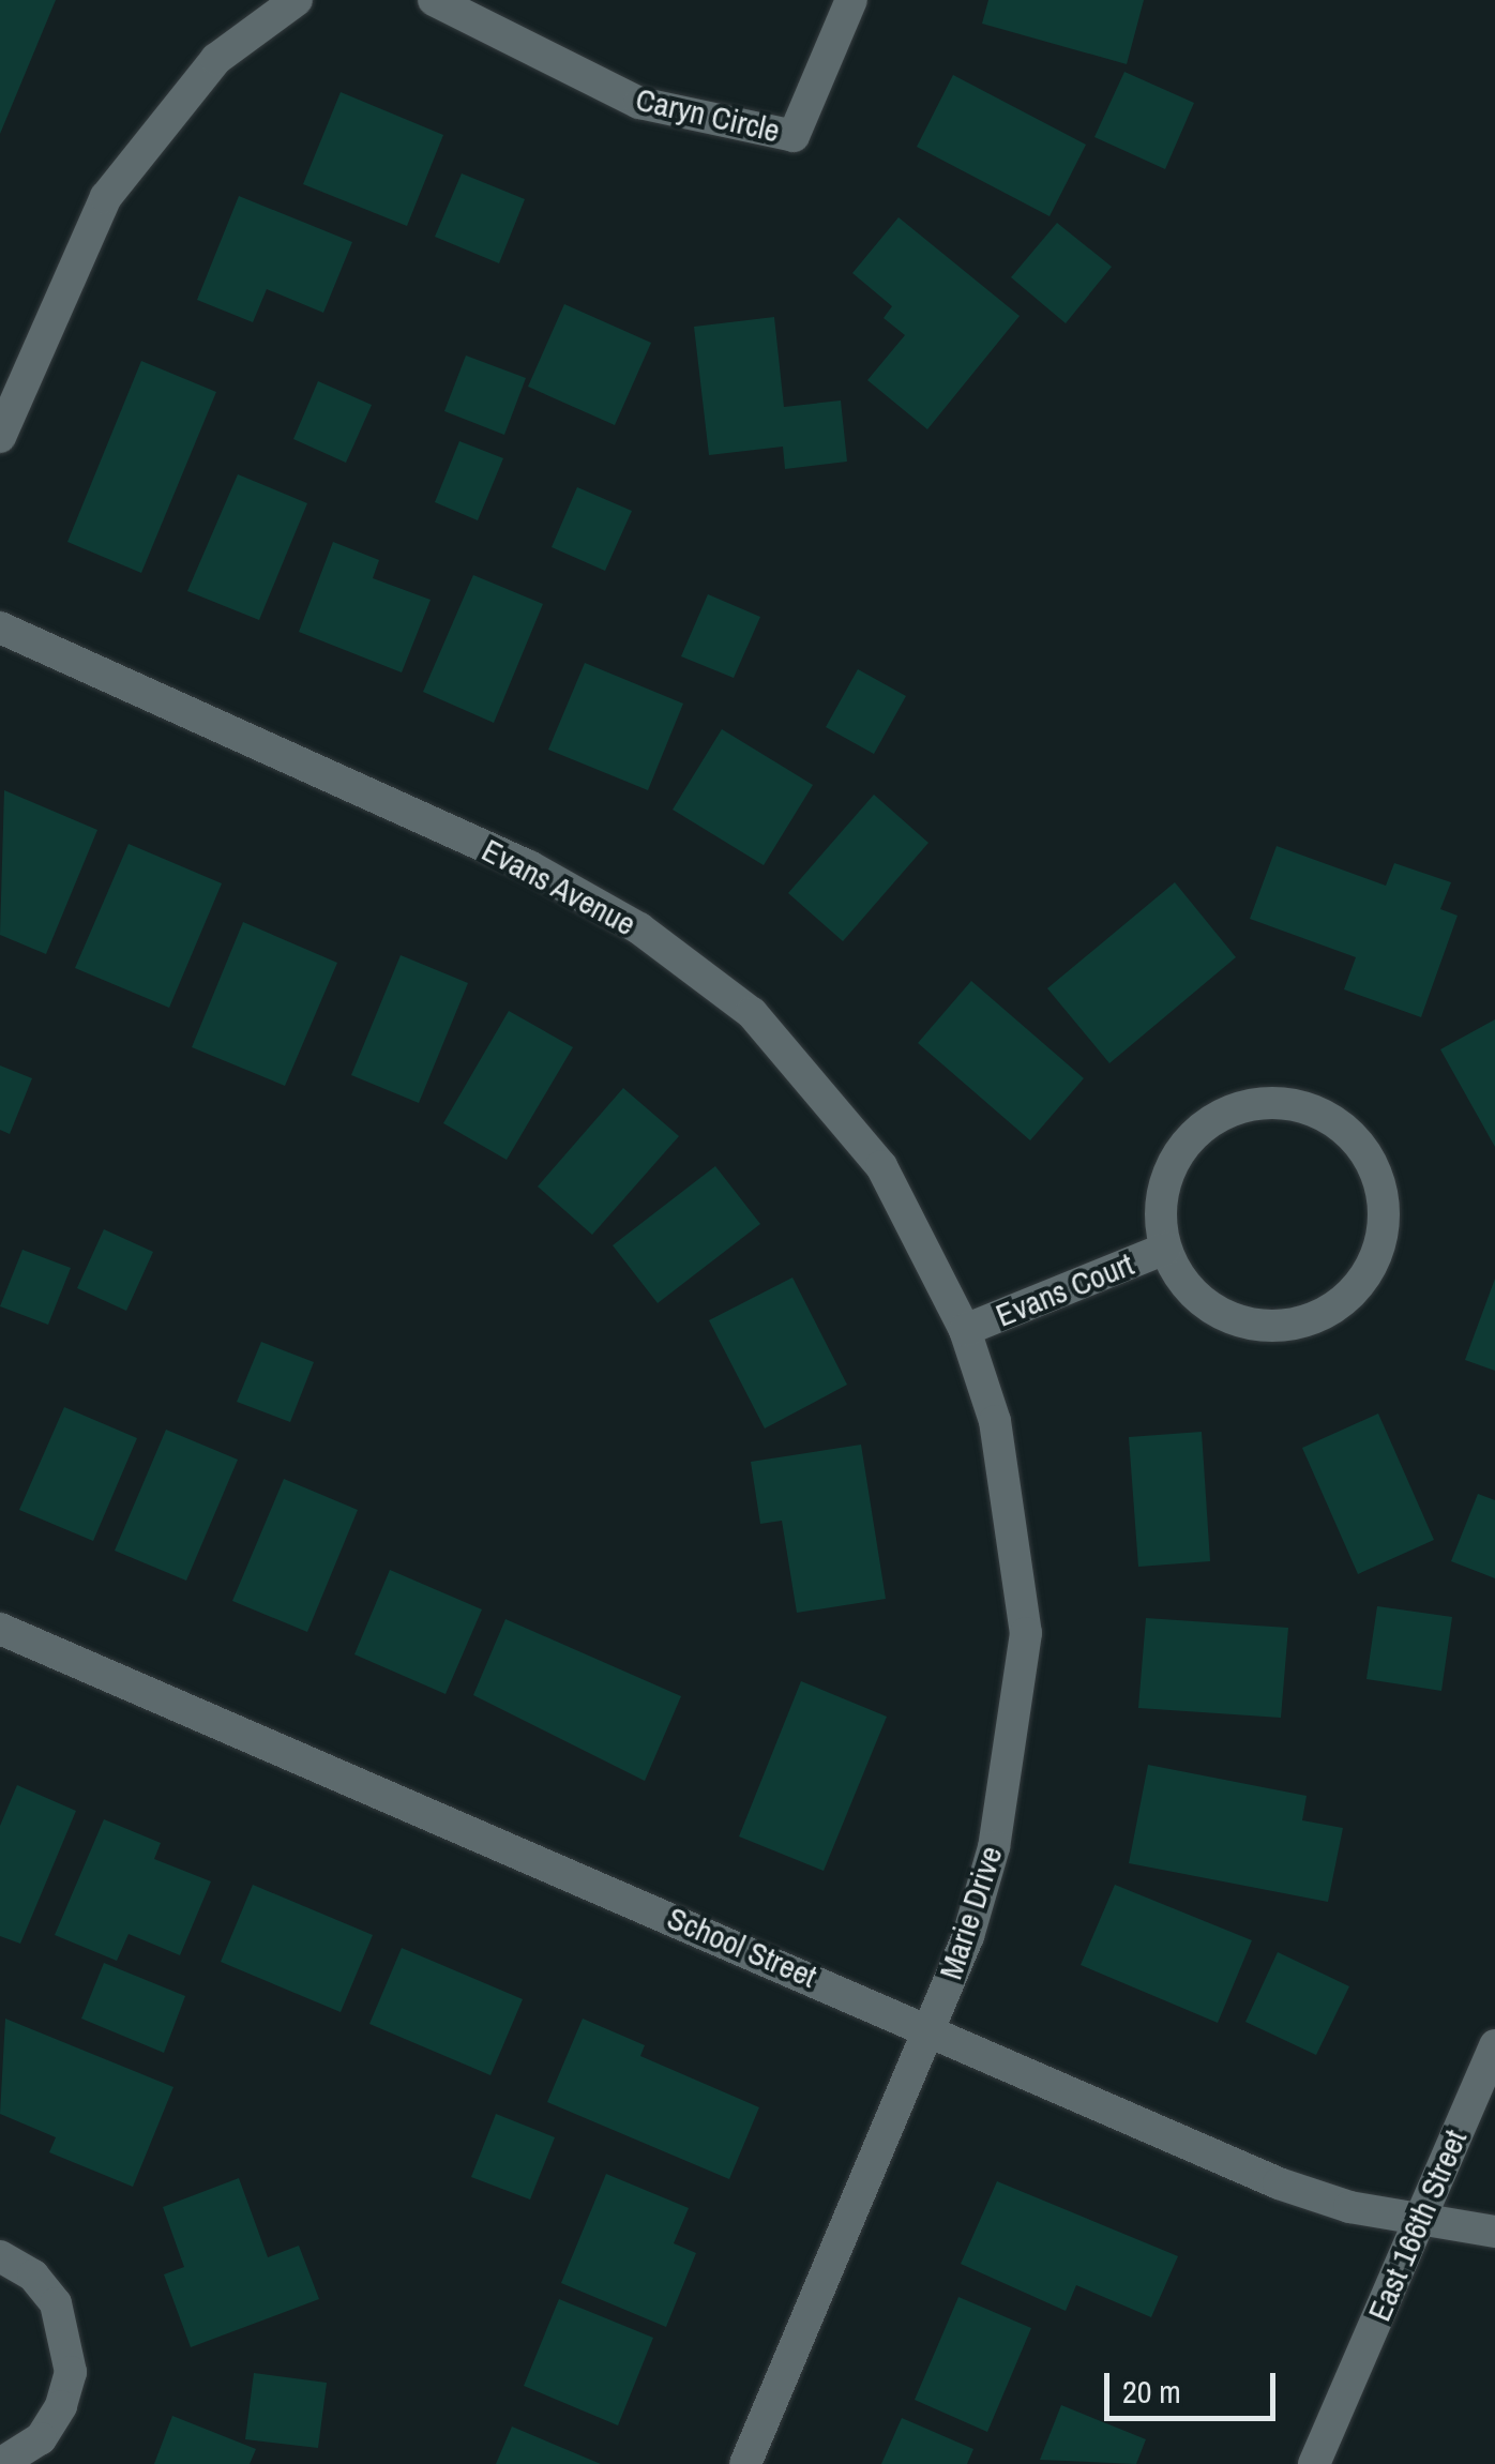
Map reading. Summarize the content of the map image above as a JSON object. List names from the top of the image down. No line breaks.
{"streets":{"street":["Caryn Circle","Evans Avenue","Evans Court","Marie Drive","School Street","East 166th Street"]},"crossings":[["Evans Avenue","Evans Court"],["Evans Avenue","Marie Drive"],["Evans Court","Marie Drive"],["Marie Drive","School Street"],["School Street","East 166th Street"]],"scale_bar":"20 m"}
